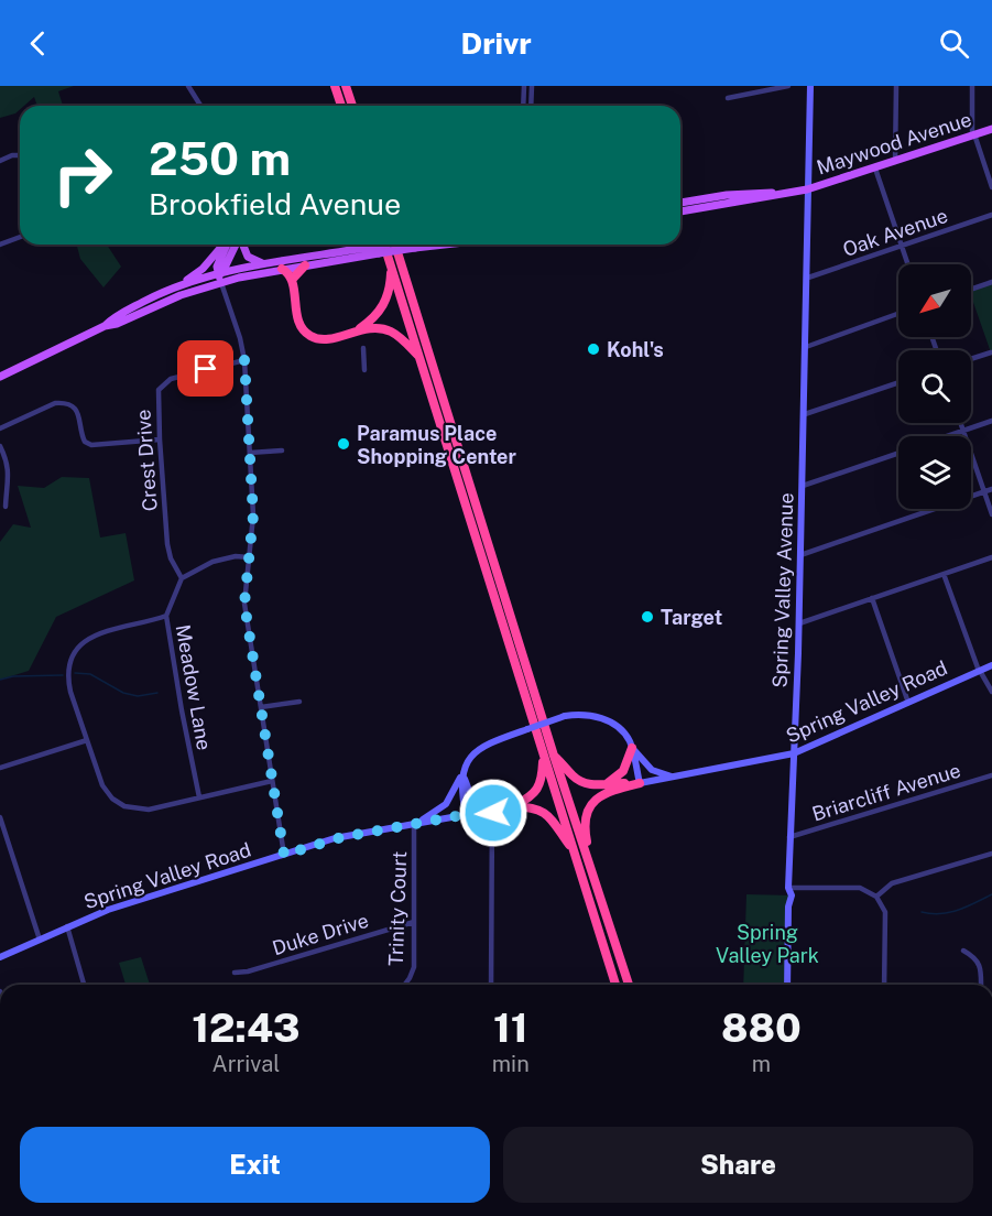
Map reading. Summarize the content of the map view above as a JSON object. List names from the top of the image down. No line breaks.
{"streets":{"main road":["Maywood Avenue"],"street":["Oak Avenue","Crest Drive","Spring Valley Avenue","Meadow Lane","Spring Valley Road","Briarcliff Avenue","Trinity Court","Duke Drive"]},"crossings":[["Maywood Avenue","Spring Valley Avenue"],["Oak Avenue","Spring Valley Avenue"],["Crest Drive","Meadow Lane"],["Spring Valley Avenue","Spring Valley Road"],["Spring Valley Avenue","Briarcliff Avenue"],["Spring Valley Road","Trinity Court"],["Trinity Court","Duke Drive"]],"parks":["Spring Valley Park"],"places":["Kohl's","Paramus Place Shopping Center","Target"],"north":"bottom left","page":{"header":"Drivr","turn":["250 m","Brookfield Avenue"],"eta":["12:43","Arrival","11","min","880","m"],"buttons":["Exit","Share"]}}
